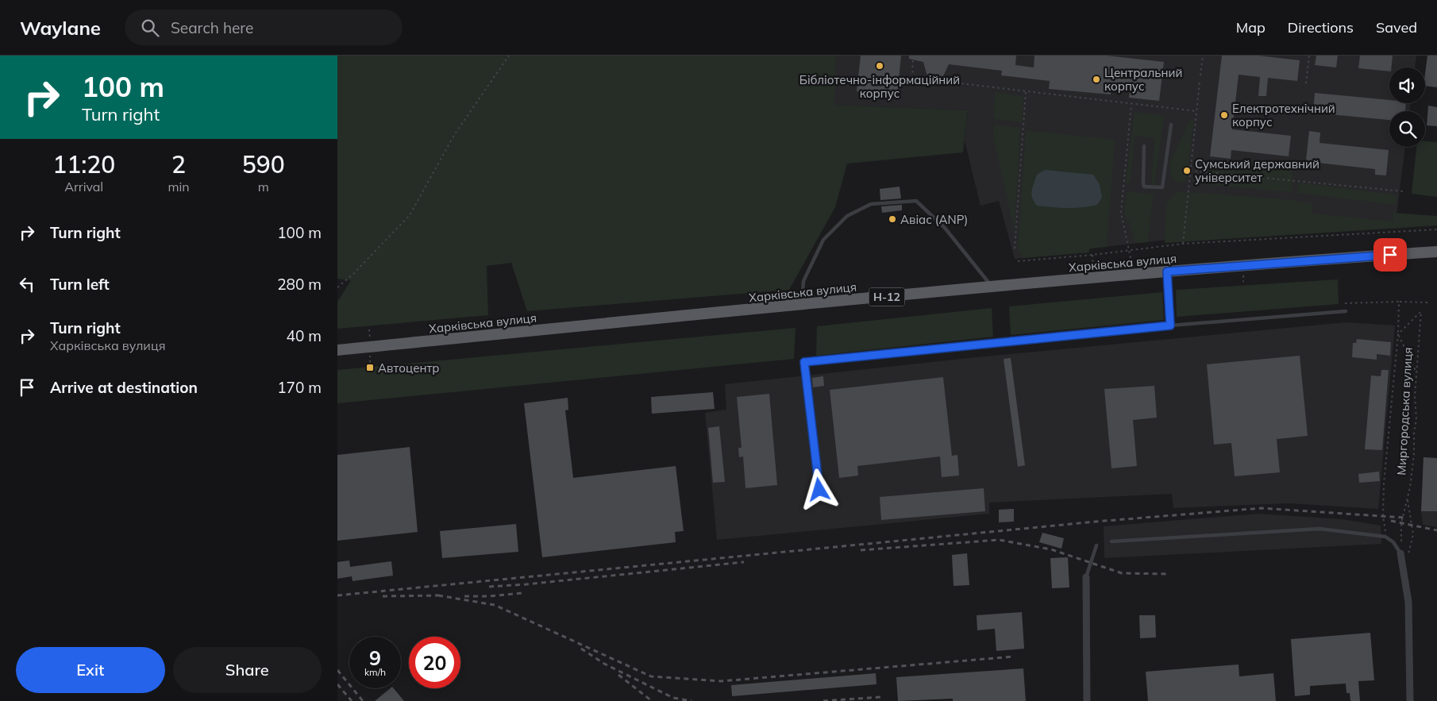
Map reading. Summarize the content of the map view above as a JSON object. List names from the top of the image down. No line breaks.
{"streets":{"main road":["Харківська вулиця","Н-12"],"path":["Миргородська вулиця"]},"places":{"other":["Бібліотечно-інформаційний корпус","Центральний корпус","Електротехнічний корпус","Сумський державний університет","Авіас (ANP)"],"transit":["Автоцентр"]},"page":{"header":"Waylane","search":"Search here","nav":["Map","Directions","Saved"],"turn":["100 m","Turn right"],"eta":["11:20","Arrival","2","min","590","m"],"list":[{"name":"Turn right","value":"100 m"},{"name":"Turn left","value":"280 m"},{"name":"Turn right","note":"Харківська вулиця","value":"40 m"},{"name":"Arrive at destination","value":"170 m"}],"speed":"9 km/h","limit":"20","buttons":["Exit","Share"]}}
